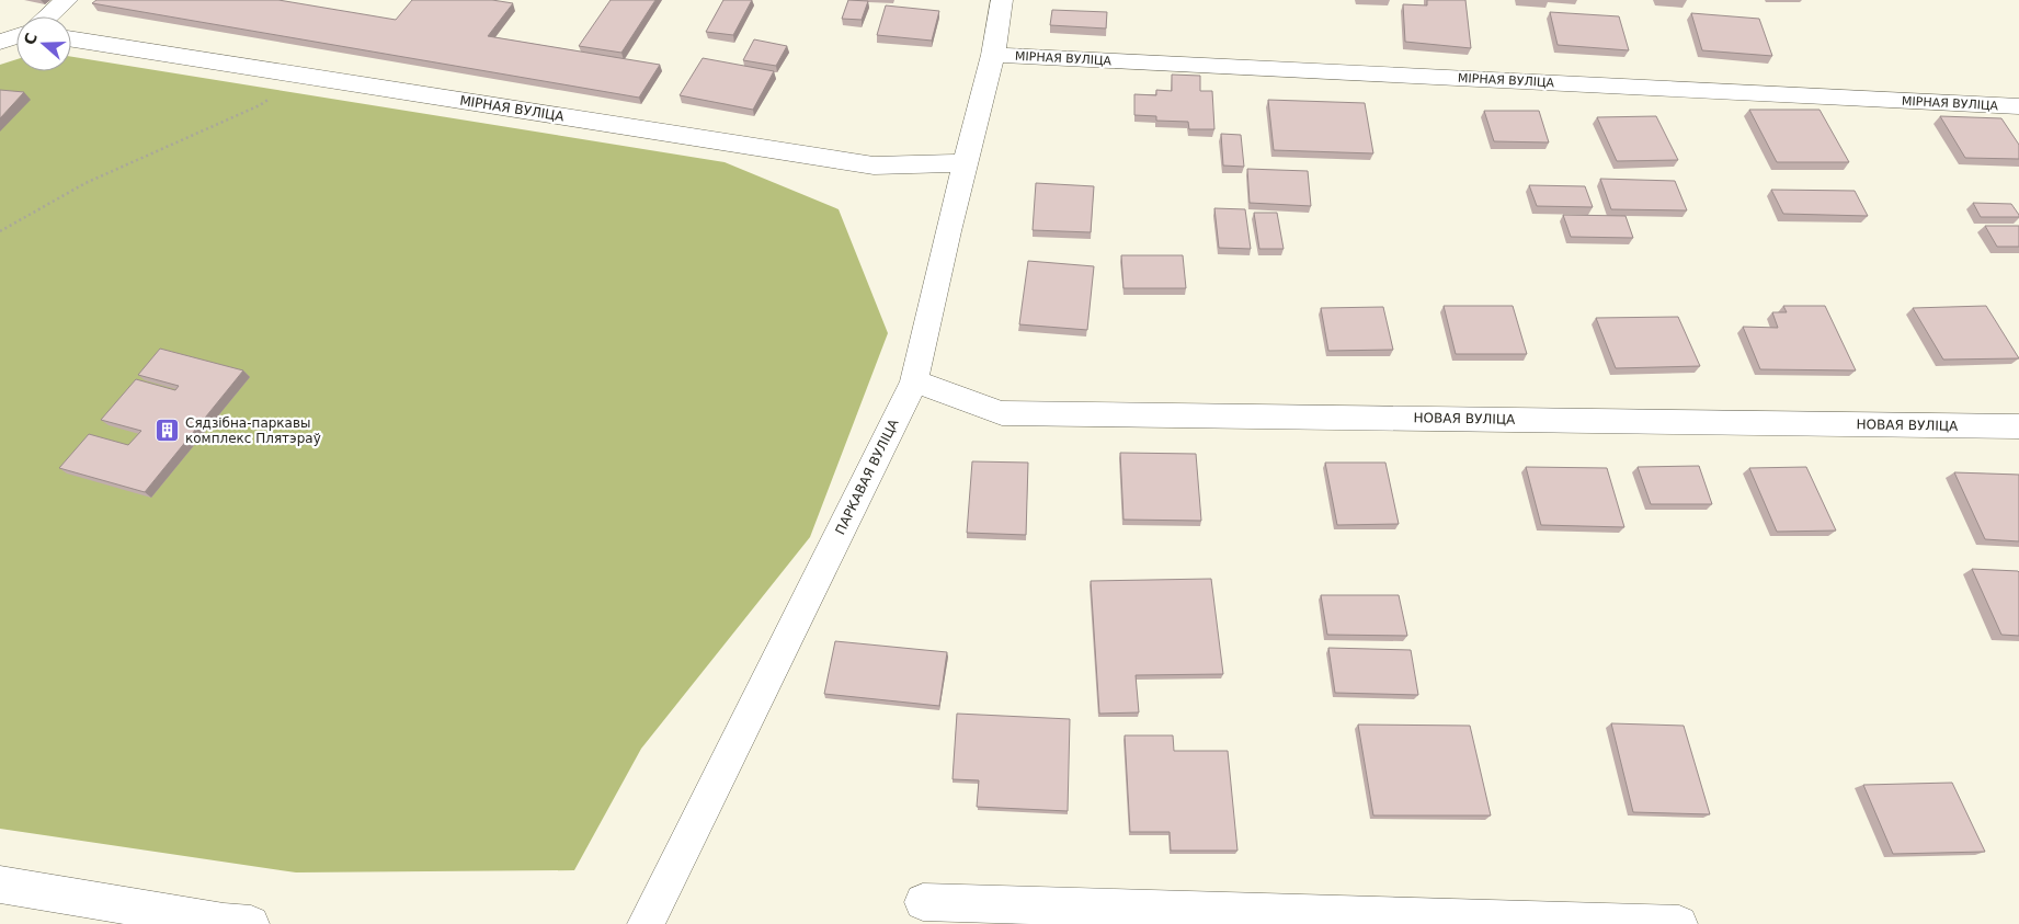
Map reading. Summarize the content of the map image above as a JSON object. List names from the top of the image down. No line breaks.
{"streets":{"street":["МІРНАЯ ВУЛІЦА","НОВАЯ ВУЛІЦА","ПАРКАВАЯ ВУЛІЦА"]},"crossings":[["МІРНАЯ ВУЛІЦА","ПАРКАВАЯ ВУЛІЦА"],["НОВАЯ ВУЛІЦА","ПАРКАВАЯ ВУЛІЦА"]],"places":{"building":["Сядзібна-паркавы комплекс Плятэраў"]},"north":"left"}
